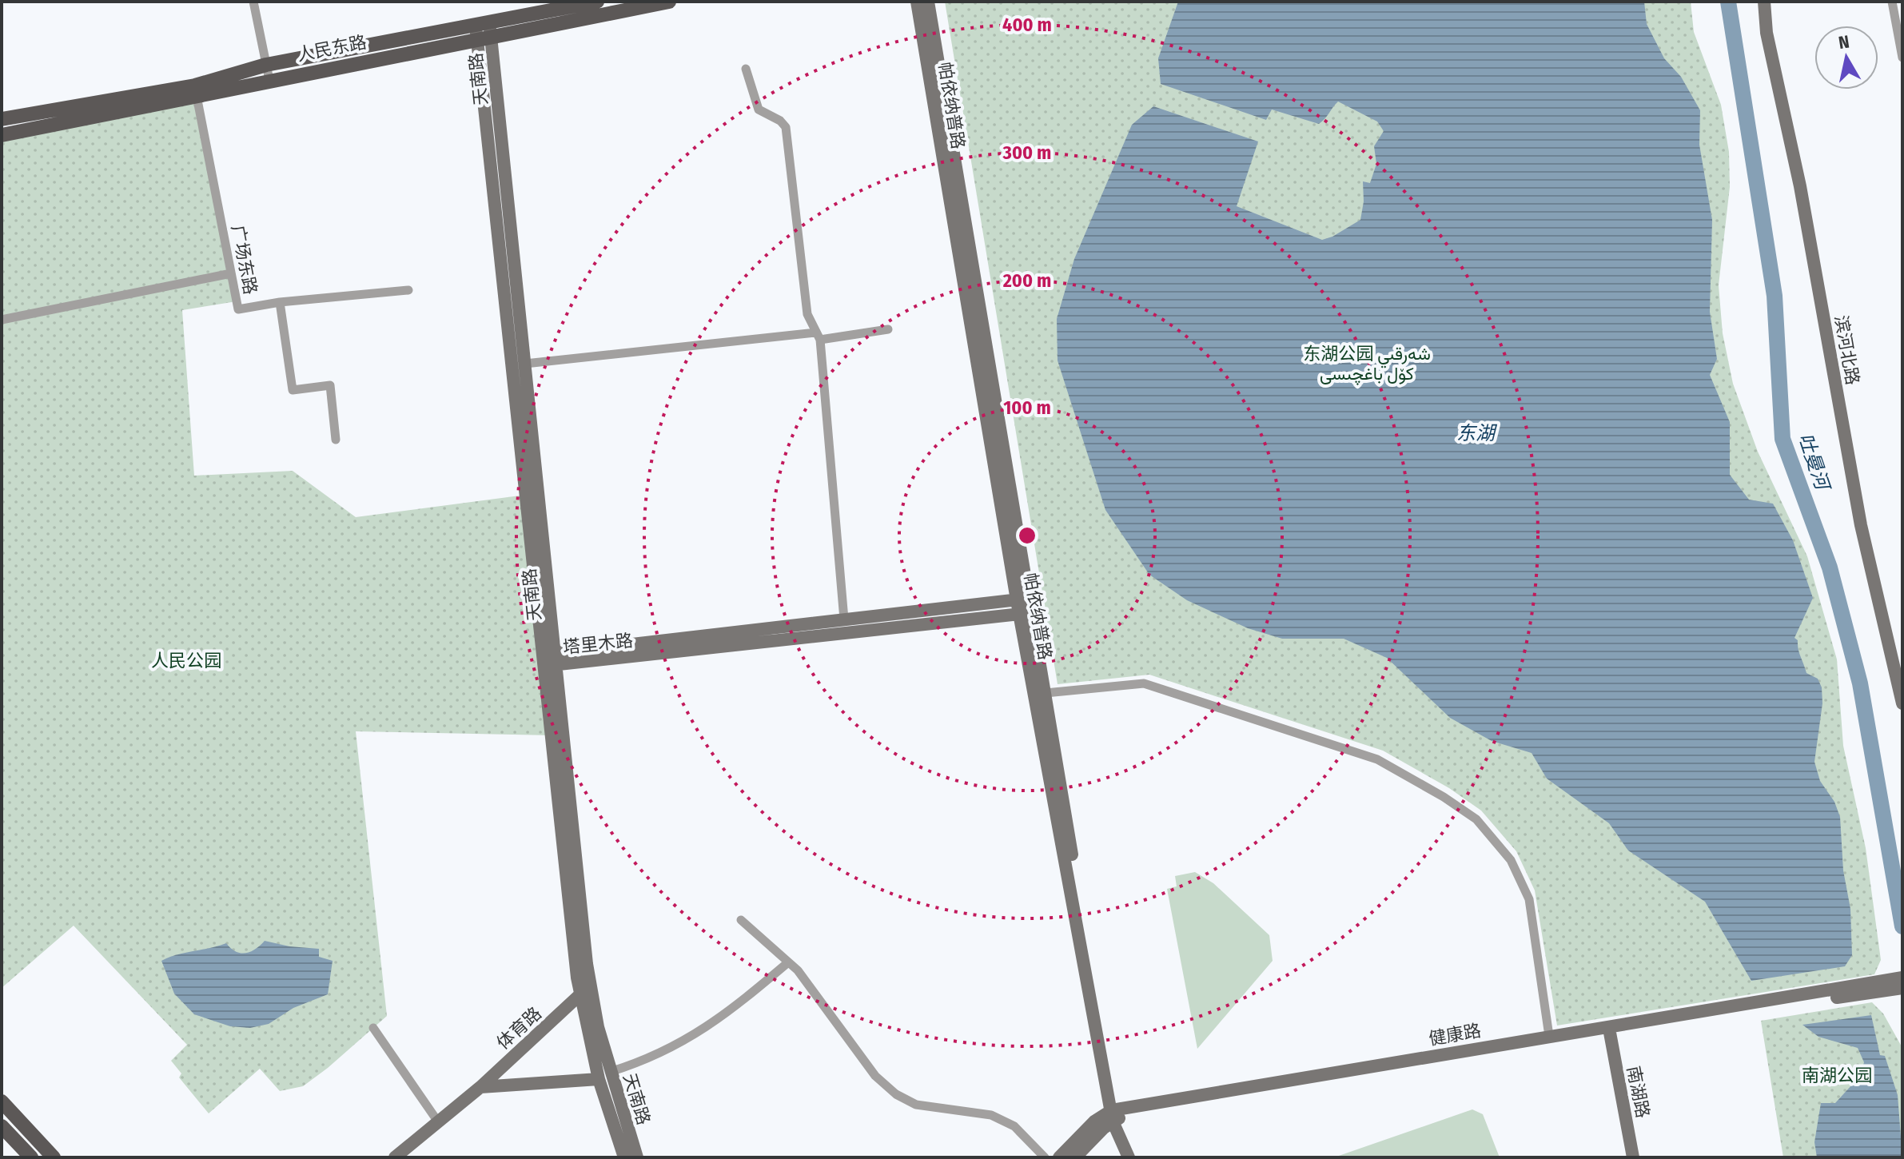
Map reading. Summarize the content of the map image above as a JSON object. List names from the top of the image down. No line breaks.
{"streets":{"main road":["人民东路","天南路","帕依纳普路","滨河北路","塔里木路","体育路","健康路","南湖路"],"street":["广场东路"]},"crossings":[["人民东路","天南路"],["人民东路","广场东路"],["天南路","塔里木路"],["天南路","体育路"],["帕依纳普路","塔里木路"],["帕依纳普路","健康路"],["健康路","南湖路"]],"water":["东湖","吐曼河"],"parks":["东湖公园 شەرقىي كۆل باغچىسى","人民公园","南湖公园"],"north":"top","rings":["400 m","300 m","200 m","100 m"]}
